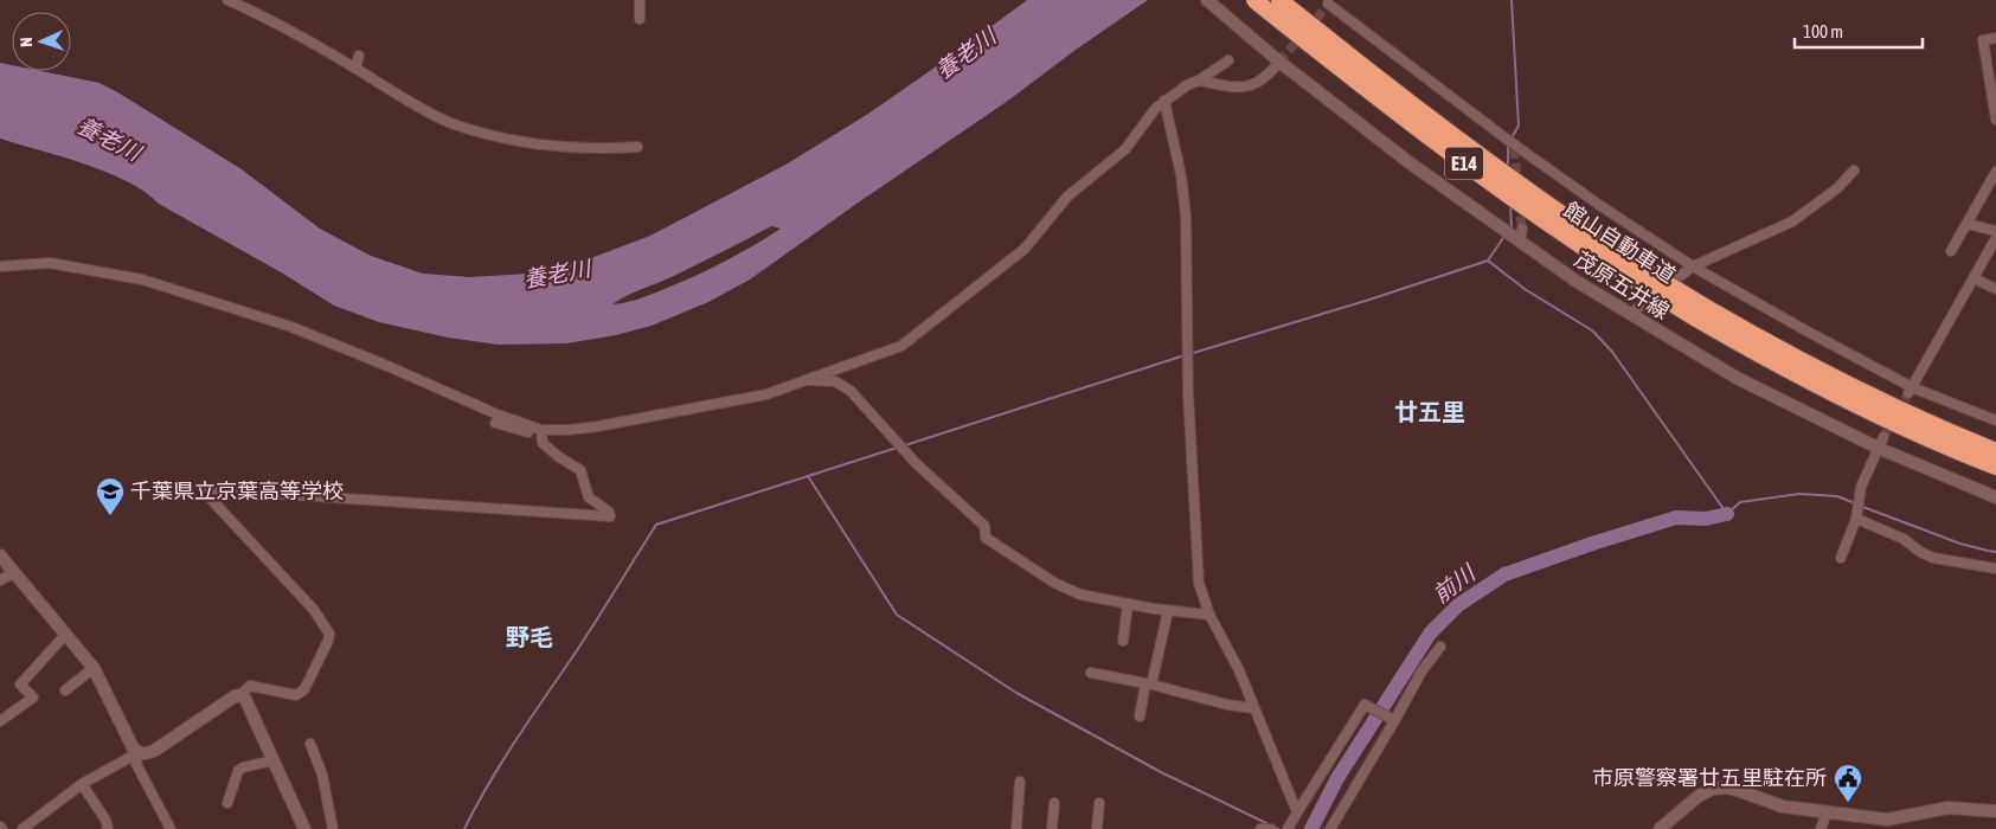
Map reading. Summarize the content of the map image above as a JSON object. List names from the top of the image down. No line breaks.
{"streets":{"highway":["E14","館山自動車道"],"main road":["茂原五井線"]},"districts":["廿五里","野毛"],"water":["養老川","前川"],"places":{"school or university":["千葉県立京葉高等学校"],"public building":["市原警察署廿五里駐在所"]},"scale_bar":"100 m","north":"left"}
